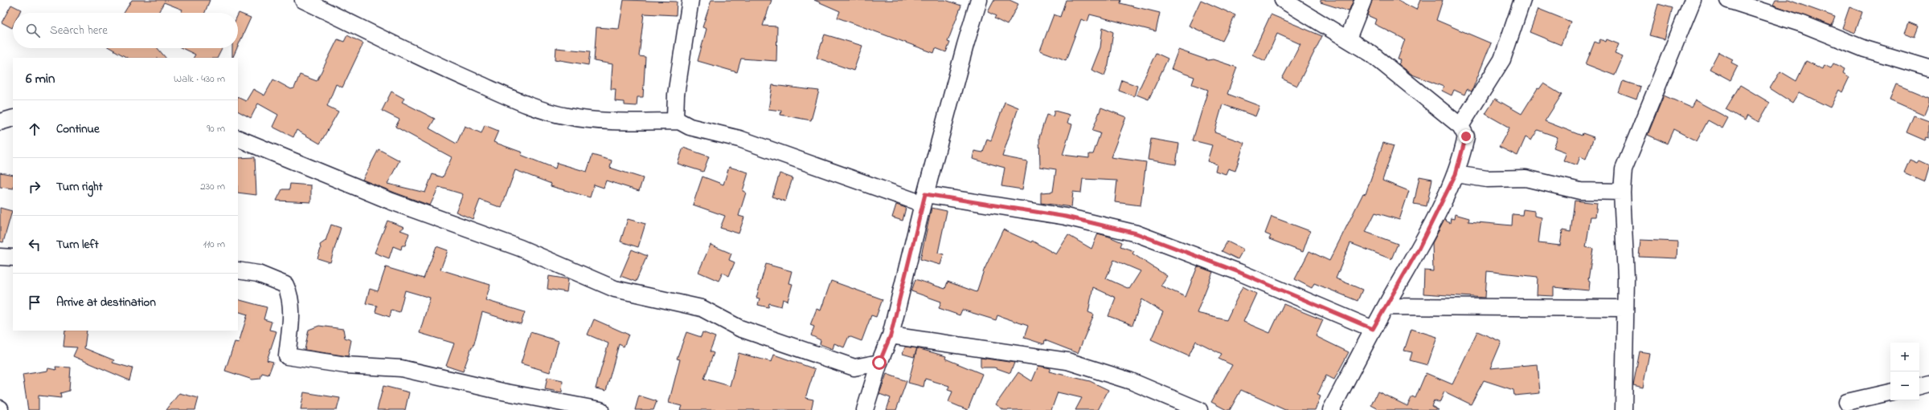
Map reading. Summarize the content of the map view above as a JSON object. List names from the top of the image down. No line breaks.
{"page":{"search":"Search here","heading":["6 min","Walk · 430 m"],"list":[["Continue","90 m"],["Turn right","230 m"],["Turn left","110 m"],"Arrive at destination"],"map_buttons":["+","−"]}}
